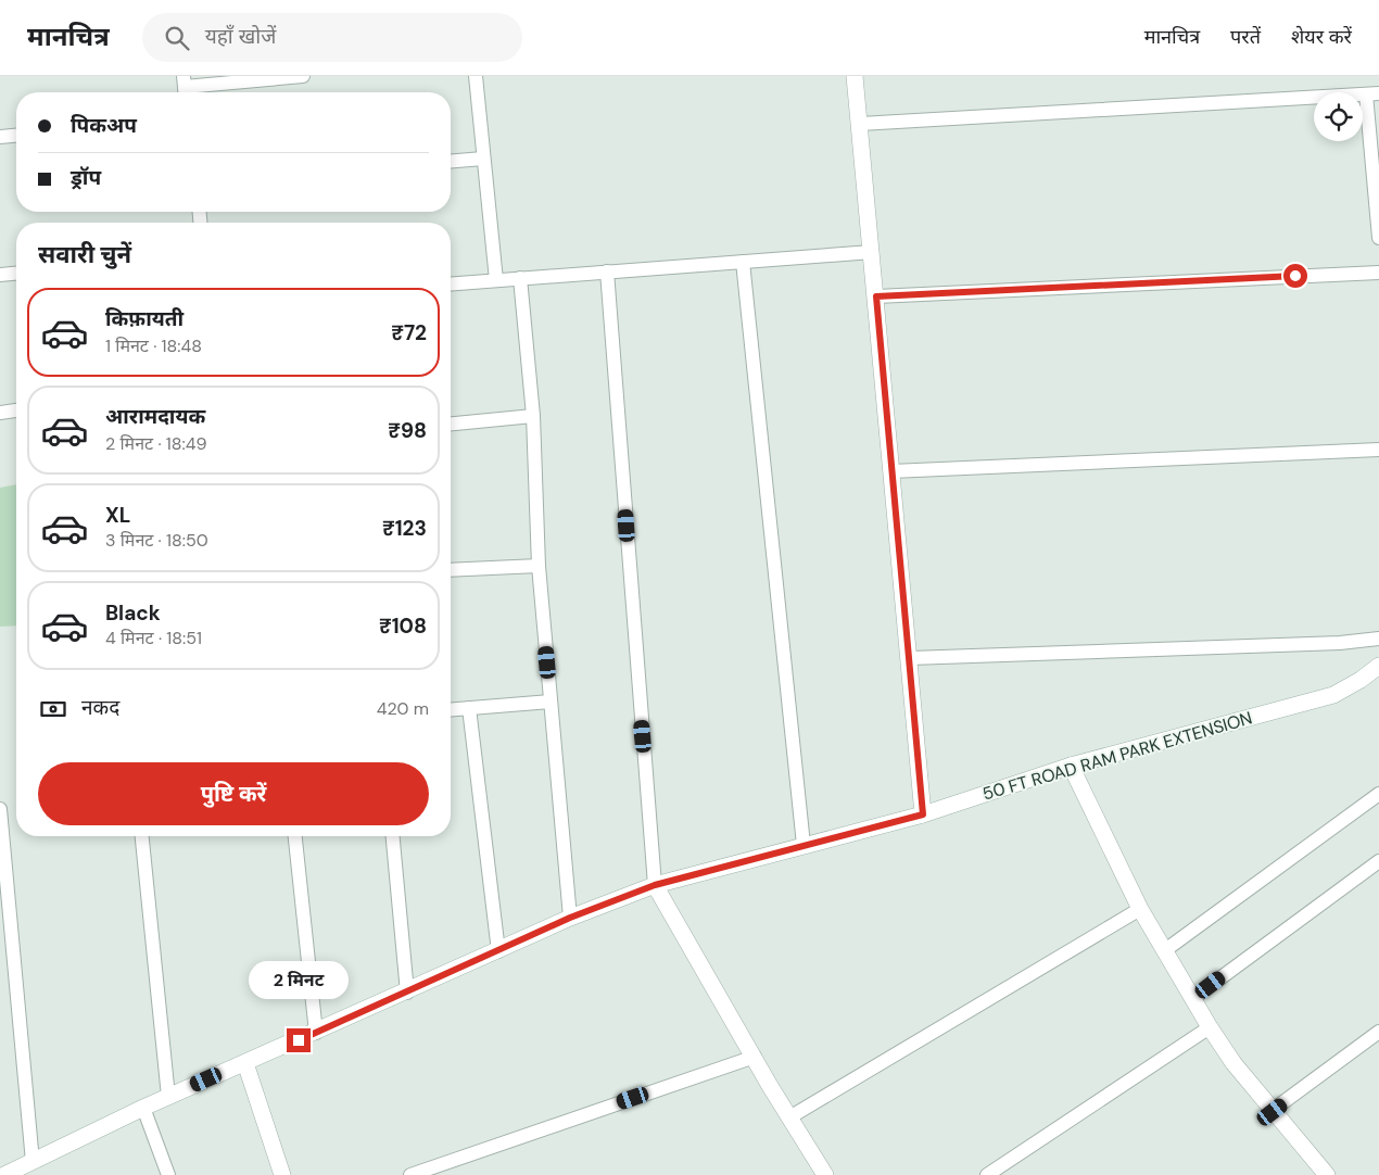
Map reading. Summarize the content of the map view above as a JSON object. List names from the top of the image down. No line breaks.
{"streets":{"street":["50 FT ROAD RAM PARK EXTENSION"]},"page":{"header":"मानचित्र","search":"यहाँ खोजें","nav":["मानचित्र","परतें","शेयर करें"],"banner":["पिकअप","ड्रॉप"],"heading":"सवारी चुनें","list":[{"name":"किफ़ायती","note":"1 मिनट · 18:48","value":"₹72"},{"name":"आरामदायक","note":"2 मिनट · 18:49","value":"₹98"},{"name":"XL","note":"3 मिनट · 18:50","value":"₹123"},{"name":"Black","note":"4 मिनट · 18:51","value":"₹108"}],"pay":["नकद","420 m"],"buttons":"पुष्टि करें","bubble":"2 मिनट"}}
